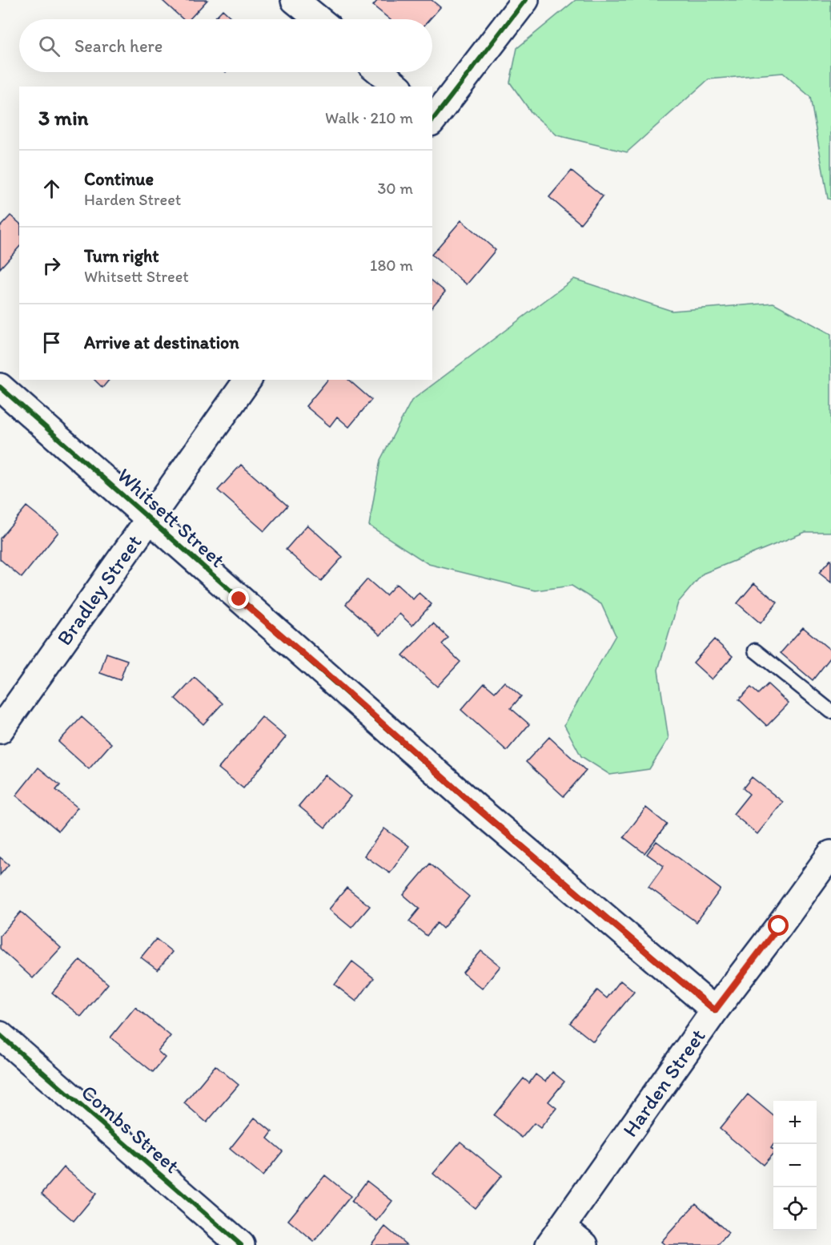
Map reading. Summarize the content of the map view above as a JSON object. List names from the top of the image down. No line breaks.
{"streets":{"street":["Whitsett Street","Bradley Street","Harden Street","Combs Street"]},"crossings":[["Whitsett Street","Bradley Street"],["Whitsett Street","Harden Street"]],"page":{"search":"Search here","heading":["3 min","Walk · 210 m"],"list":[["Continue","Harden Street","30 m"],["Turn right","Whitsett Street","180 m"],"Arrive at destination"],"map_buttons":["+","−"]}}
